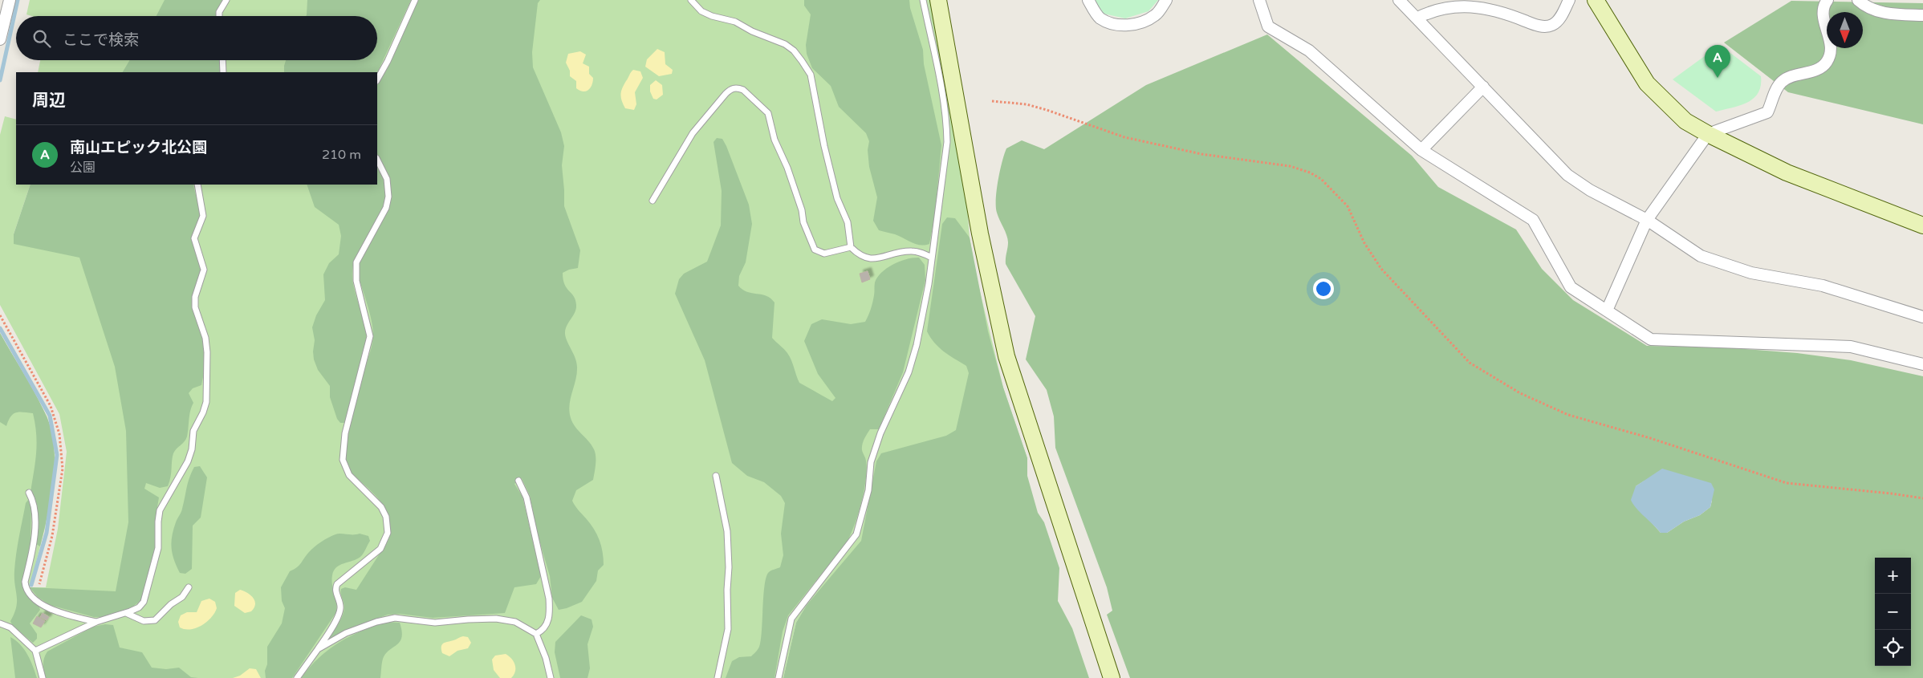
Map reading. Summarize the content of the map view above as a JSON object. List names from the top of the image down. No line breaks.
{"north":"bottom","page":{"search":"ここで検索","pins":"A","heading":"周辺","list":[{"mark":"A","name":"南山エピック北公園","note":"公園","value":"210 m"}],"map_buttons":["+","−"]}}
